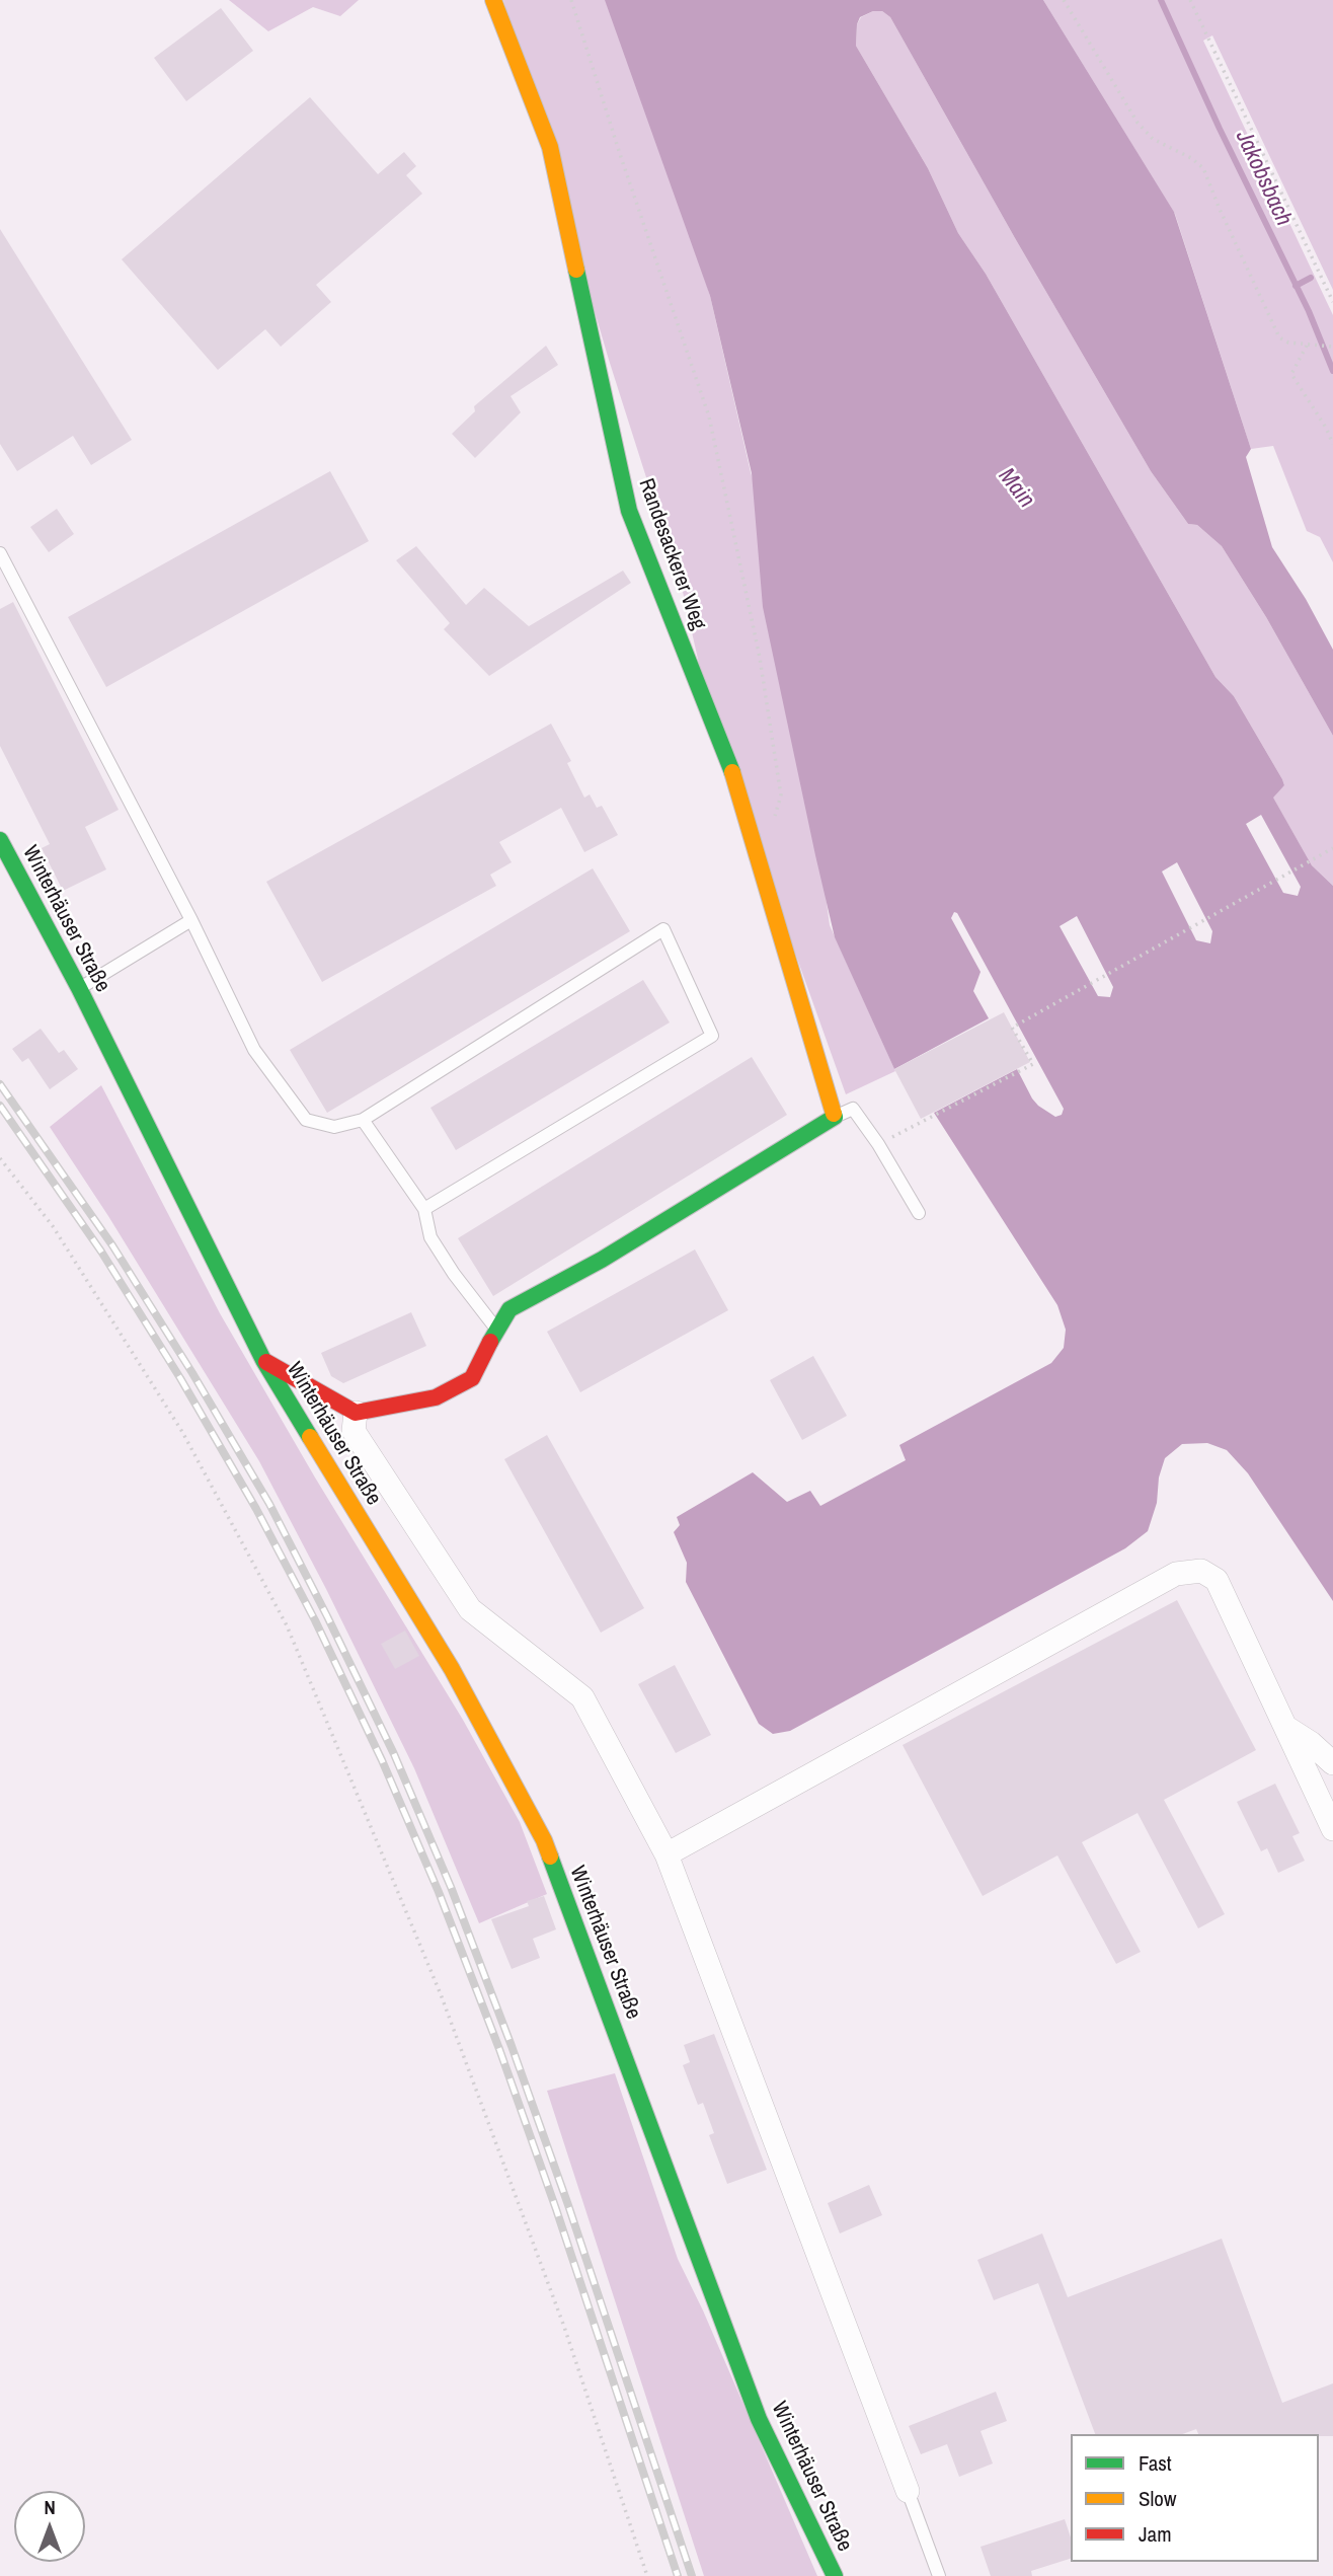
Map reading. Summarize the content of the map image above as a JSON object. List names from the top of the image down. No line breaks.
{"streets":{"main road":["Randesackerer Weg","Winterhäuser Straße"]},"crossings":[["Randesackerer Weg","Winterhäuser Straße"]],"water":["Jakobsbach","Main"],"legend":["Fast","Slow","Jam"],"north":"top"}
